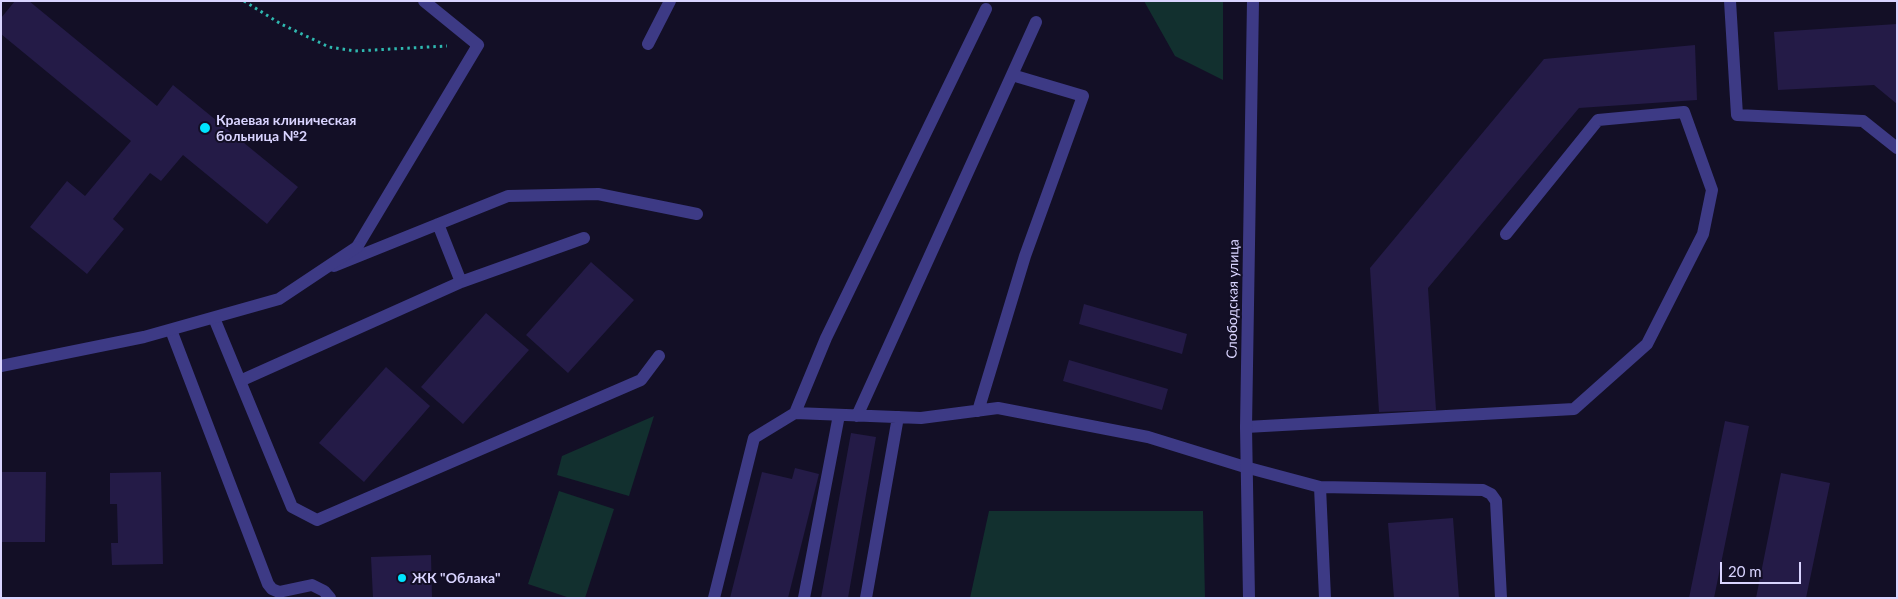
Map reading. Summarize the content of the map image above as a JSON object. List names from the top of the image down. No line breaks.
{"streets":{"street":["Слободская улица"]},"places":["Краевая клиническая больница №2","ЖК \"Облака\""],"scale_bar":"20 m"}
